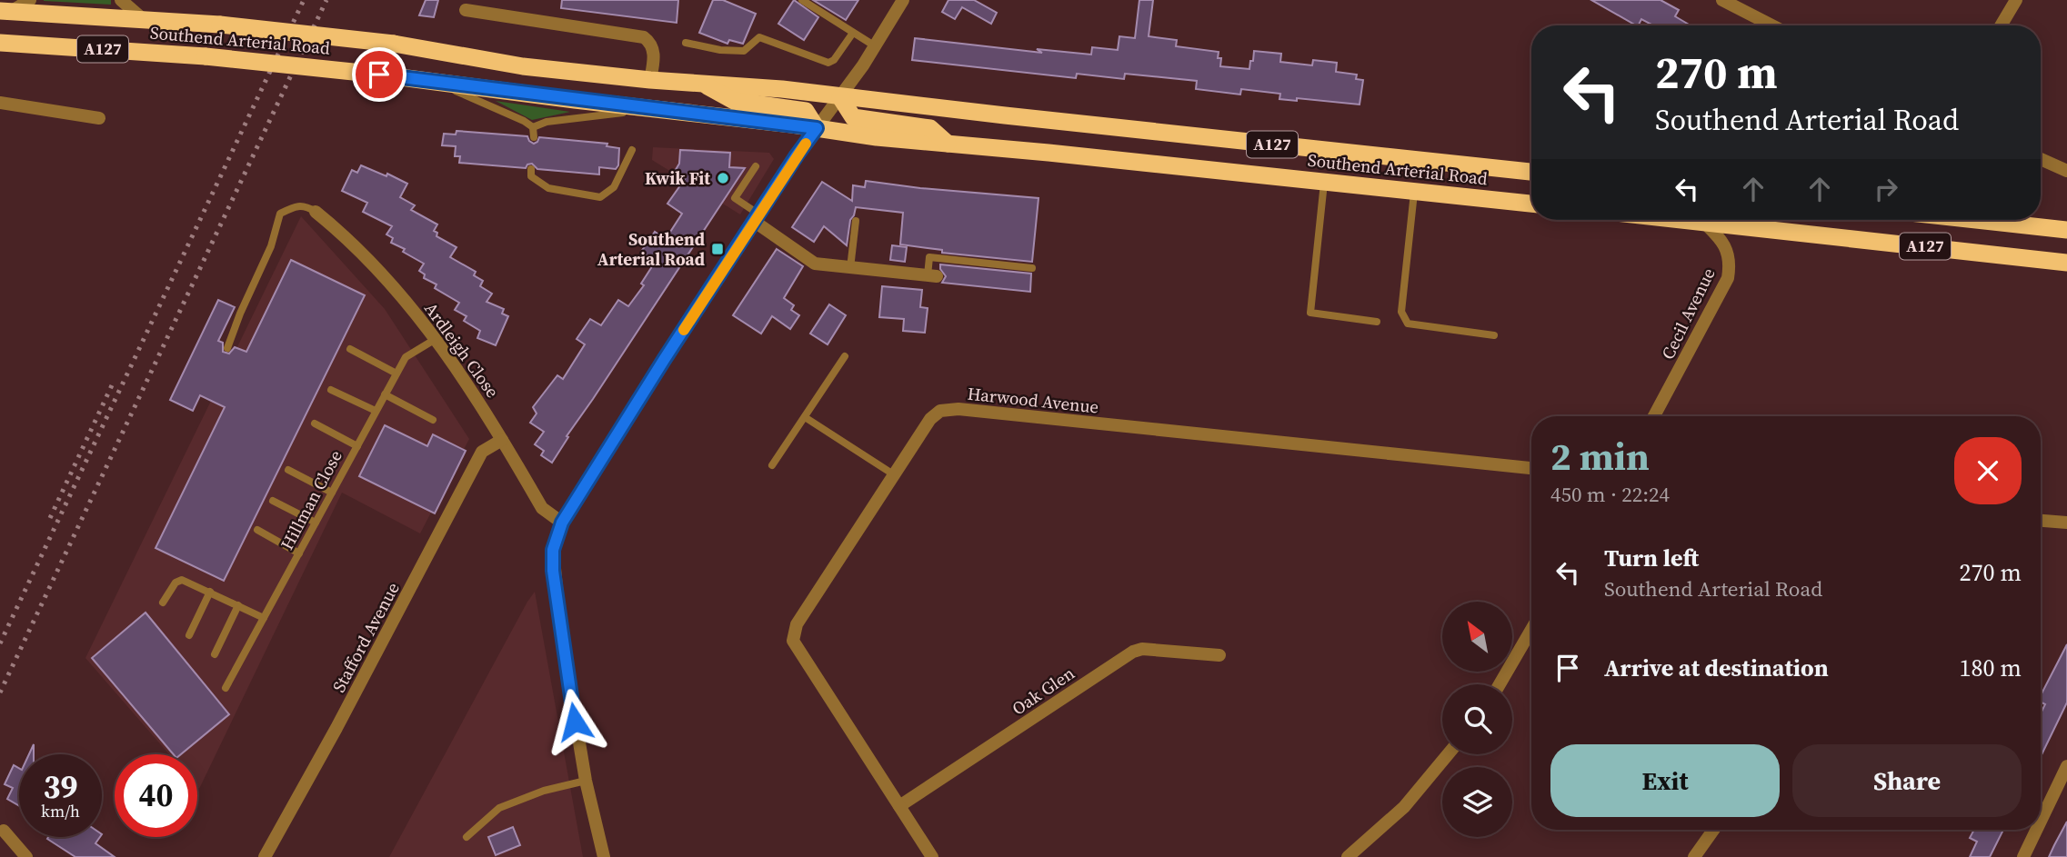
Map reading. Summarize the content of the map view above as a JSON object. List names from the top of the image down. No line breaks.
{"streets":{"highway":["Southend Arterial Road","A127"],"street":["Cecil Avenue","Ardleigh Close","Harwood Avenue","Stafford Avenue","Oak Glen"],"lane":["Hillman Close"]},"crossings":[["Southend Arterial Road","A127"],["A127","Cecil Avenue"],["Ardleigh Close","Hillman Close"],["Ardleigh Close","Stafford Avenue"],["Harwood Avenue","Oak Glen"]],"places":{"other":["Kwik Fit"],"transit":["Southend Arterial Road"]},"north":"top left","page":{"turn":["270 m","Southend Arterial Road"],"heading":["2 min","450 m · 22:24"],"list":[{"name":"Turn left","note":"Southend Arterial Road","value":"270 m"},{"name":"Arrive at destination","value":"180 m"}],"buttons":["Exit","Share"],"speed":"39 km/h","limit":"40"}}
